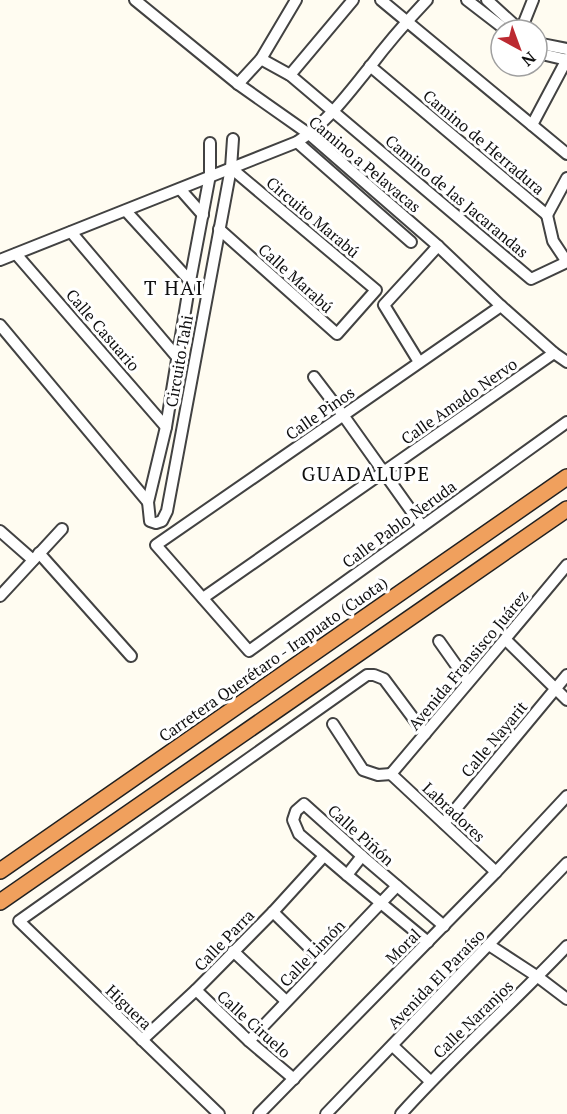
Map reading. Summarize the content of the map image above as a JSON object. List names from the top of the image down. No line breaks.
{"streets":{"highway":["Carretera Querétaro - Irapuato (Cuota)"],"street":["Camino de Herradura","Camino a Pelavacas","Camino de las Jacarandas","Circuito Marabú","Calle Marabú","Calle Casuario","Circuito Tahi","Calle Amado Nervo","Calle Pinos","Calle Pablo Neruda","Avenida Fransisco Juárez","Calle Nayarit","Labradores","Calle Piñón","Calle Parra","Moral","Calle Limón","Avenida El Paraíso","Higuera","Calle Naranjos","Calle Ciruelo"]},"crossings":[["Camino a Pelavacas","Calle Amado Nervo"],["Camino a Pelavacas","Calle Pinos"],["Circuito Marabú","Calle Marabú"],["Circuito Marabú","Circuito Tahi"],["Calle Marabú","Circuito Tahi"],["Calle Casuario","Circuito Tahi"],["Calle Amado Nervo","Calle Pinos"],["Calle Amado Nervo","Calle Pablo Neruda"],["Calle Pinos","Calle Pablo Neruda"],["Avenida Fransisco Juárez","Labradores"],["Avenida Fransisco Juárez","Higuera"],["Calle Nayarit","Labradores"],["Labradores","Moral"],["Calle Piñón","Calle Parra"],["Calle Piñón","Moral"],["Calle Piñón","Calle Limón"],["Calle Parra","Higuera"],["Calle Parra","Calle Ciruelo"],["Moral","Calle Ciruelo"],["Calle Limón","Calle Ciruelo"]],"districts":["T HAI","GUADALUPE"],"north":"bottom right"}
